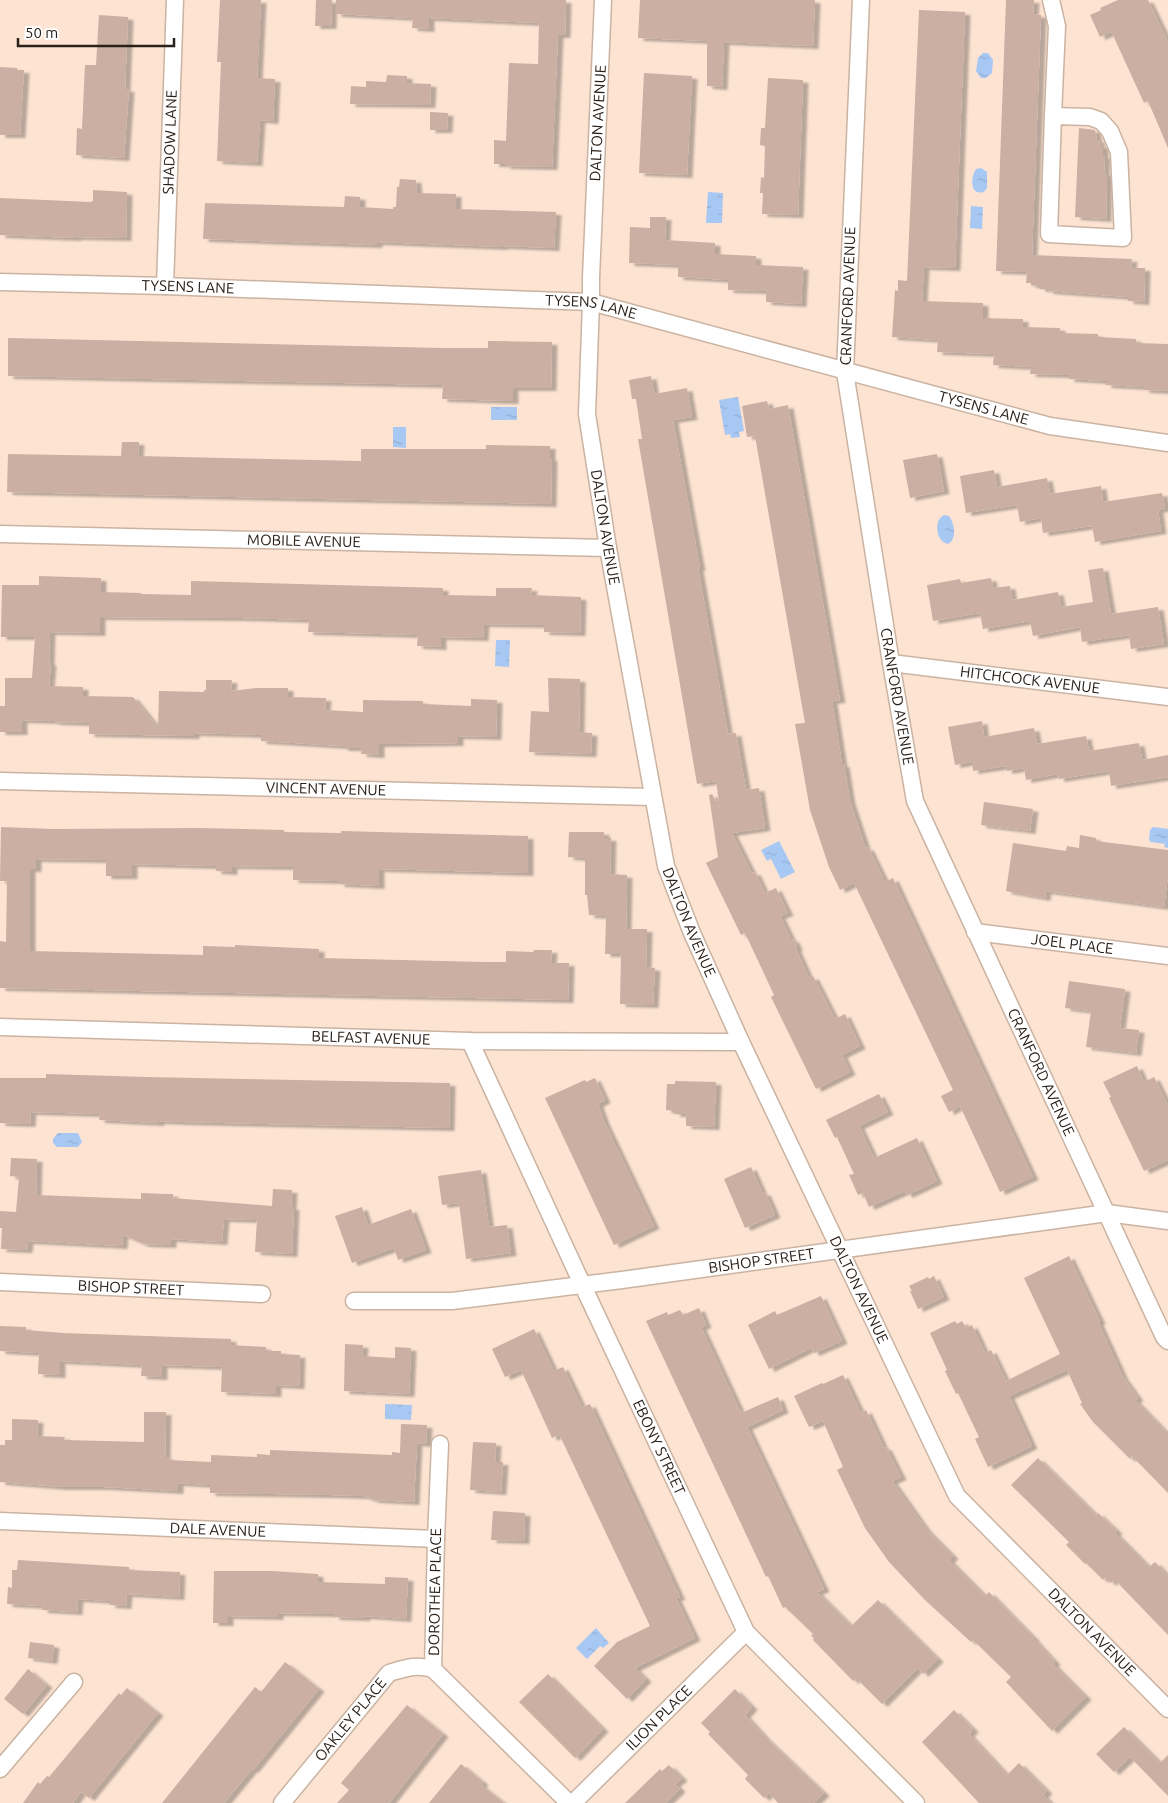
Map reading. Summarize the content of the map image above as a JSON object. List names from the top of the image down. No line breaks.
{"streets":{"street":["DALTON AVENUE","SHADOW LANE","TYSENS LANE","CRANFORD AVENUE","MOBILE AVENUE","HITCHCOCK AVENUE","VINCENT AVENUE","JOEL PLACE","BELFAST AVENUE","BISHOP STREET","EBONY STREET","DALE AVENUE","DOROTHEA PLACE","ILION PLACE","OAKLEY PLACE"]},"crossings":[["DALTON AVENUE","TYSENS LANE"],["DALTON AVENUE","MOBILE AVENUE"],["DALTON AVENUE","VINCENT AVENUE"],["DALTON AVENUE","BELFAST AVENUE"],["DALTON AVENUE","BISHOP STREET"],["SHADOW LANE","TYSENS LANE"],["TYSENS LANE","CRANFORD AVENUE"],["CRANFORD AVENUE","HITCHCOCK AVENUE"],["CRANFORD AVENUE","JOEL PLACE"],["CRANFORD AVENUE","BISHOP STREET"],["BELFAST AVENUE","EBONY STREET"],["BISHOP STREET","EBONY STREET"],["EBONY STREET","ILION PLACE"],["DALE AVENUE","DOROTHEA PLACE"],["DOROTHEA PLACE","OAKLEY PLACE"]],"scale_bar":"50 m"}
